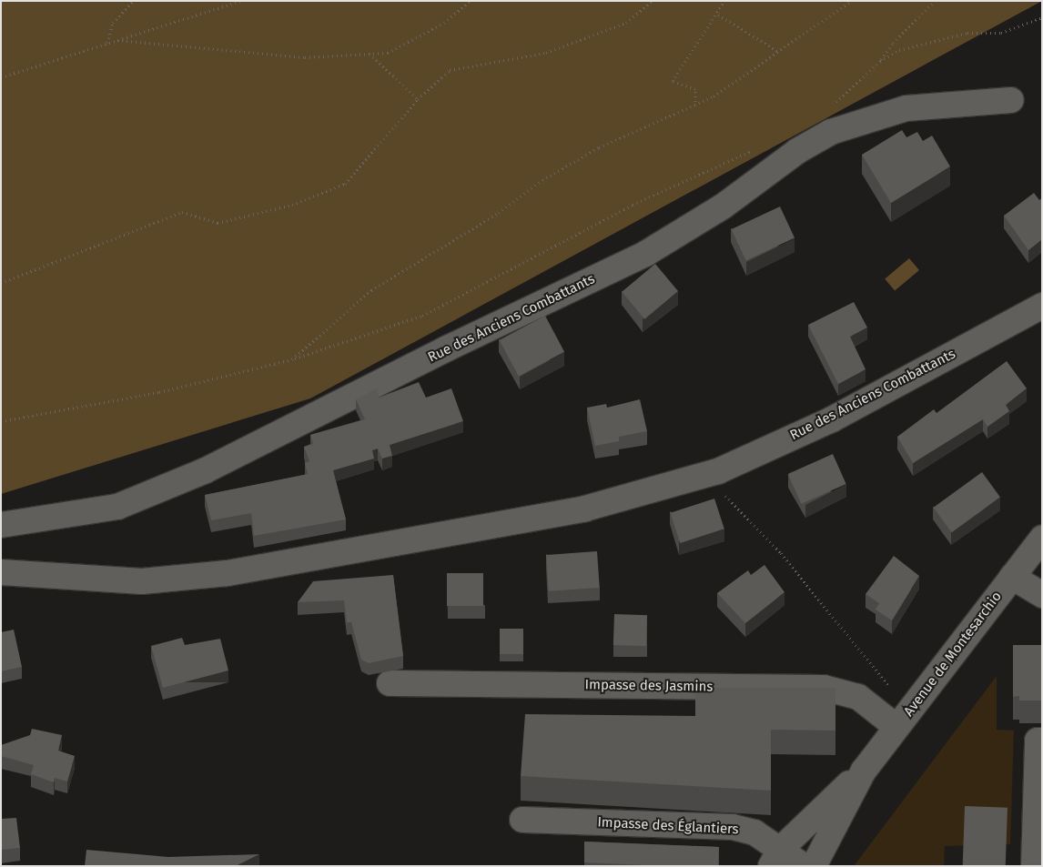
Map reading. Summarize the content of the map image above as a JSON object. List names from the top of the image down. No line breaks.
{"streets":{"street":["Rue des Anciens Combattants","Avenue de Montesarchio","Impasse des Jasmins","Impasse des Églantiers"]},"crossings":[["Avenue de Montesarchio","Impasse des Jasmins"],["Avenue de Montesarchio","Impasse des Églantiers"]]}
